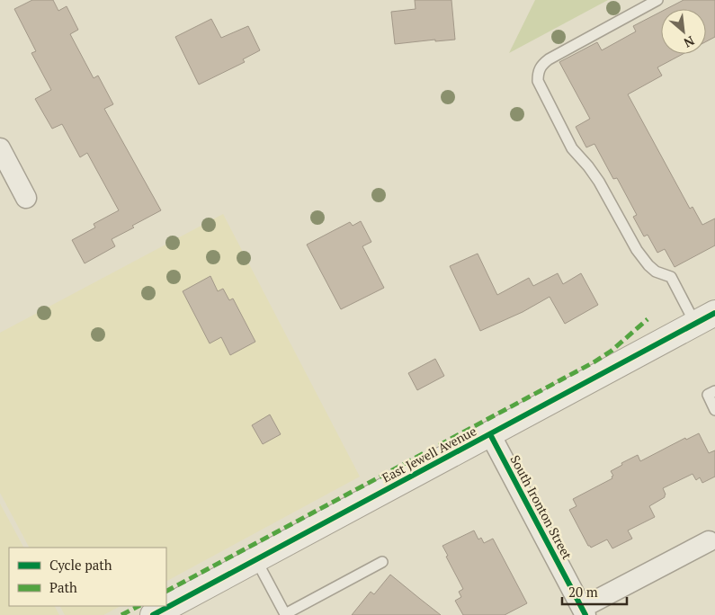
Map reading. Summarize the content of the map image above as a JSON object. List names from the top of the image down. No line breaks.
{"streets":{"street":["East Jewell Avenue","South Ironton Street"]},"crossings":[["East Jewell Avenue","South Ironton Street"]],"legend":["Cycle path","Path"],"scale_bar":"20 m","north":"bottom right"}
